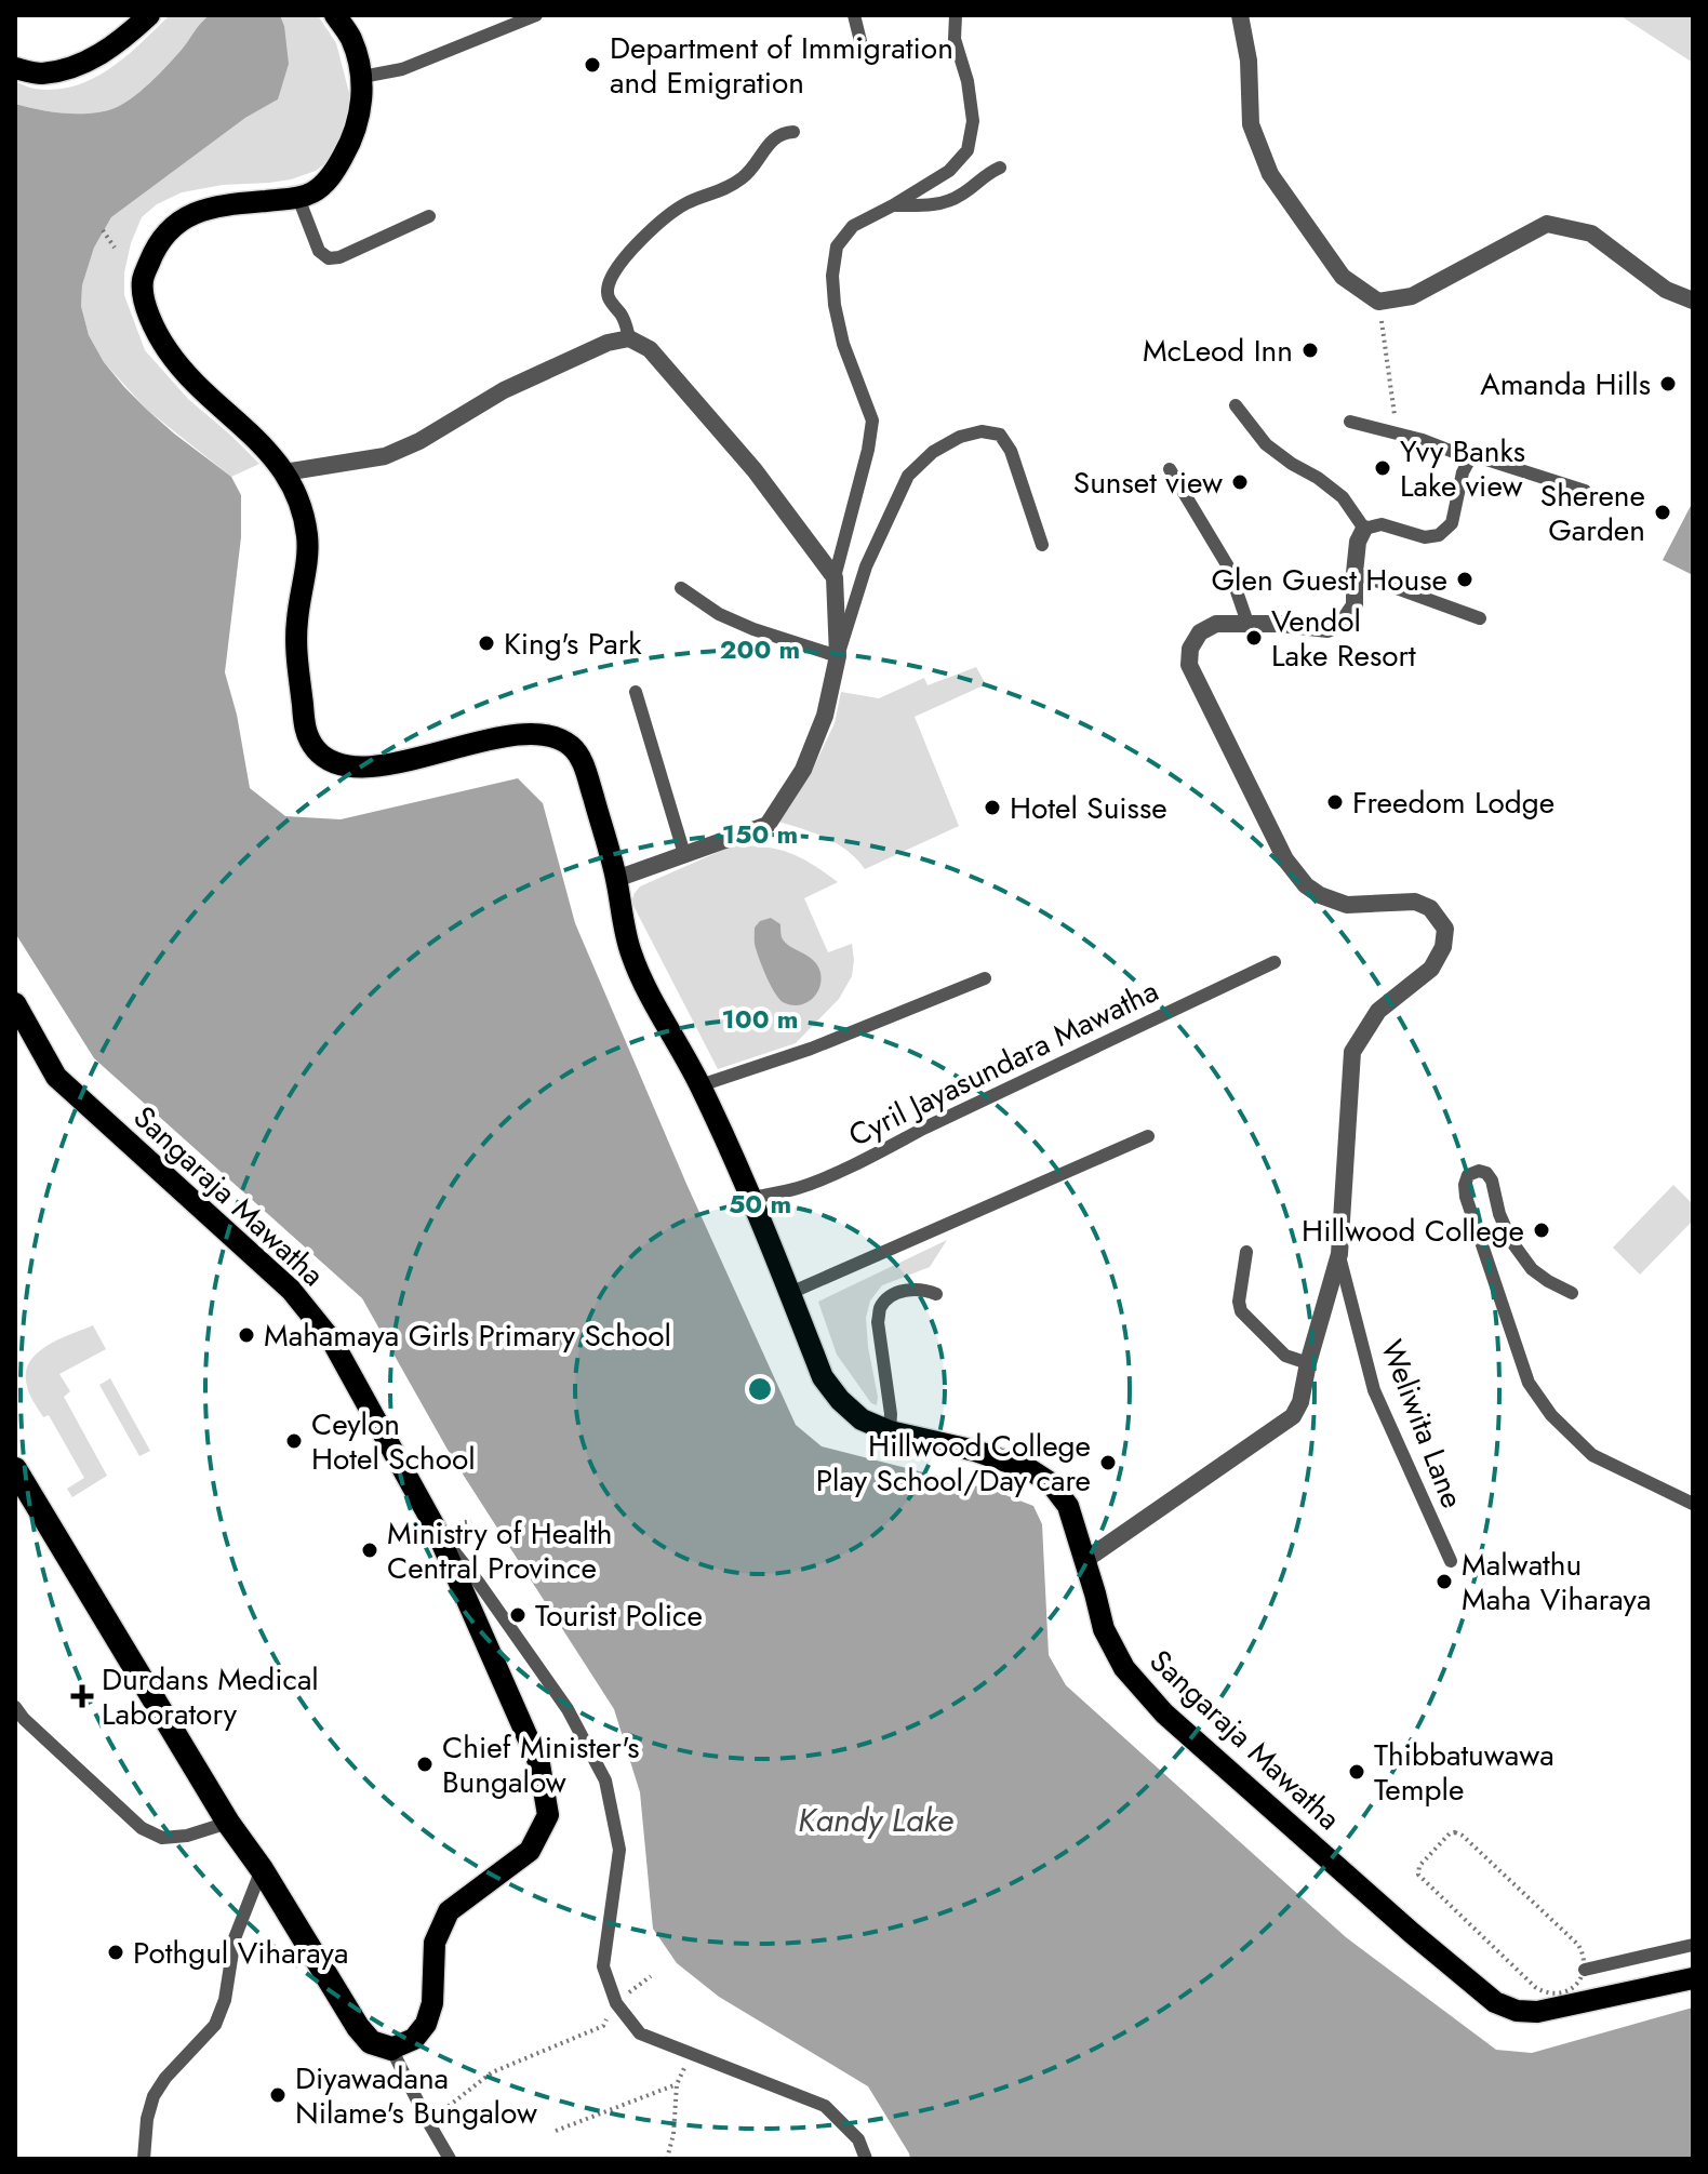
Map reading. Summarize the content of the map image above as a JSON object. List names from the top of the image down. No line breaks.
{"streets":{"main road":["Sangaraja Mawatha"],"lane":["Cyril Jayasundara Mawatha","Weliwita Lane"]},"crossings":[["Cyril Jayasundara Mawatha","Sangaraja Mawatha"]],"water":["Kandy Lake"],"places":{"other":["Department of Immigration and Emigration","McLeod Inn","Amanda Hills","Yvy Banks Lake view","Sunset view","Sherene Garden","Glen Guest House","Vendol Lake Resort","King's Park","Freedom Lodge","Hotel Suisse","Hillwood College","Mahamaya Girls Primary School","Ceylon Hotel School","Hillwood College Play School/Day care","Ministry of Health Central Province","Malwathu Maha Viharaya","Tourist Police","Chief Minister's Bungalow","Thibbatuwawa Temple","Pothgul Viharaya","Diyawadana Nilame's Bungalow"],"health":["Durdans Medical Laboratory"]},"rings":["200 m","150 m","100 m","50 m"]}
